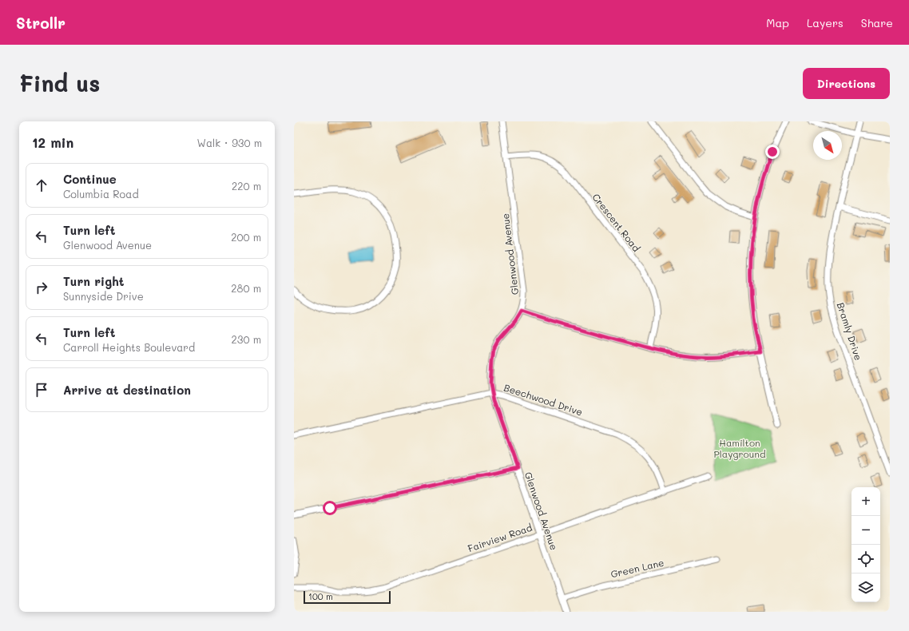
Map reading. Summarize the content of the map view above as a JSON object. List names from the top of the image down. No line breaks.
{"streets":{"street":["Crescent Road","Glenwood Avenue","Bramly Drive","Beechwood Drive","Fairview Road","Green Lane"]},"crossings":[["Crescent Road","Glenwood Avenue"],["Glenwood Avenue","Beechwood Drive"],["Glenwood Avenue","Fairview Road"],["Glenwood Avenue","Green Lane"],["Beechwood Drive","Fairview Road"]],"parks":["Hamilton Playground"],"scale_bar":"100 m","north":"bottom right","page":{"header":"Strollr","nav":["Map","Layers","Share"],"buttons":"Directions","title":"Find us","heading":["12 min","Walk · 930 m"],"list":[["Continue","Columbia Road","220 m"],["Turn left","Glenwood Avenue","200 m"],["Turn right","Sunnyside Drive","280 m"],["Turn left","Carroll Heights Boulevard","230 m"],"Arrive at destination"],"map_buttons":["+","−"],"scale":"100 m"}}
